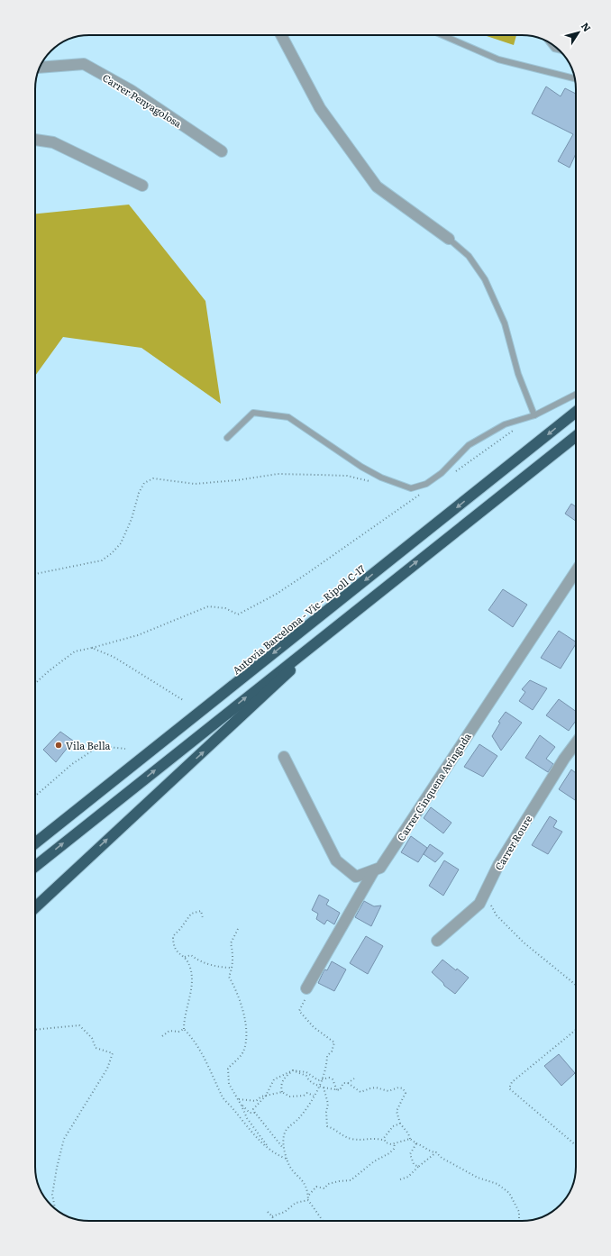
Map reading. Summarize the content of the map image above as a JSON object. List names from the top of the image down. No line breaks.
{"streets":{"highway":["Autovia Barcelona - Vic - Ripoll C-17"],"street":["Carrer Penyagolosa","Carrer Cinquena Avinguda","Carrer Roure"]},"places":["Vila Bella"],"north":"top right"}
